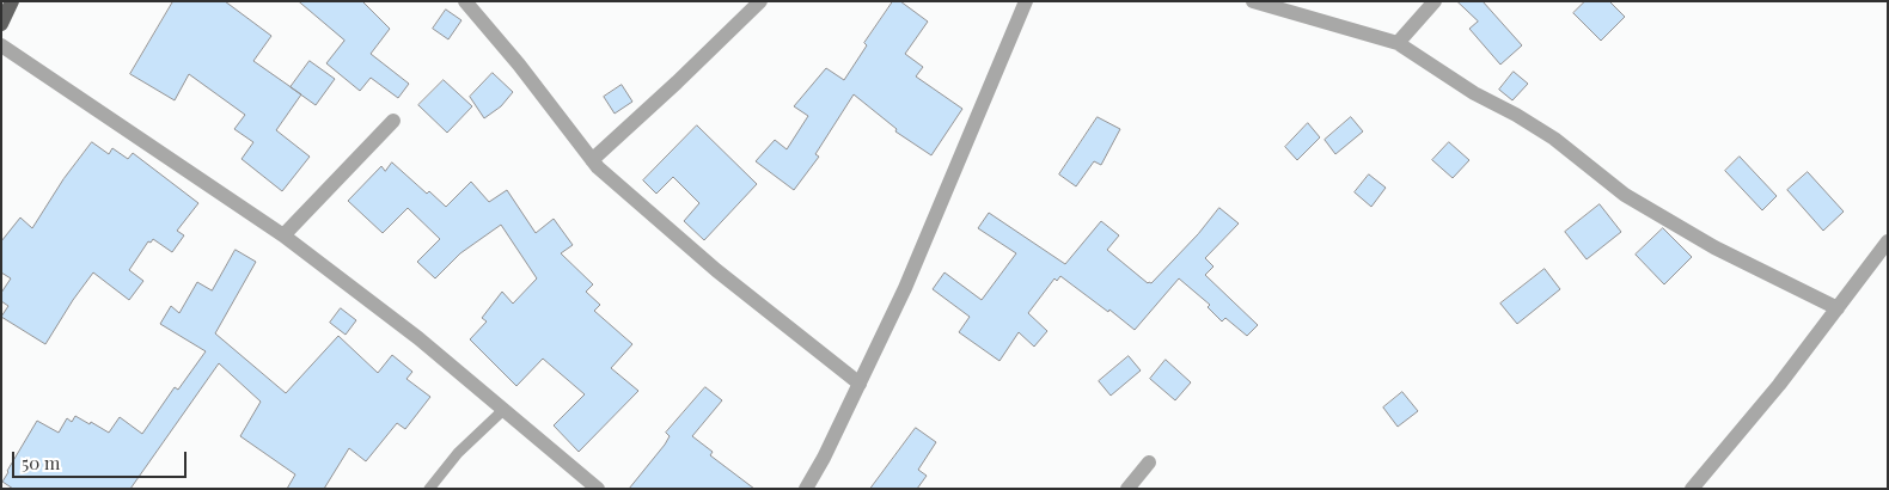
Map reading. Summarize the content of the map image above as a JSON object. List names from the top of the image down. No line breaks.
{"scale_bar":"50 m"}
